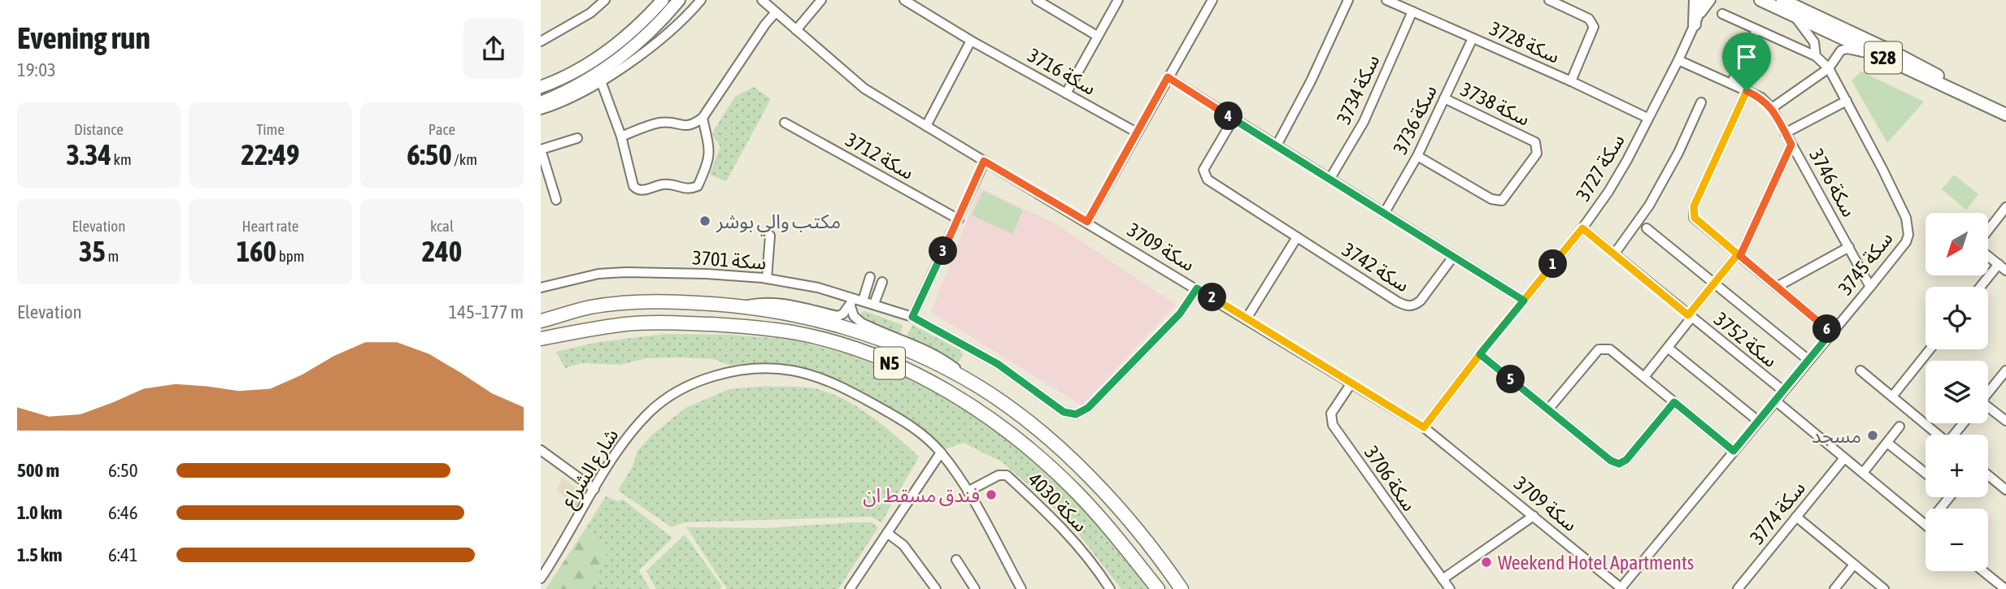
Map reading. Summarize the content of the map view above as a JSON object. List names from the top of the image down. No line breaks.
{"streets":{"highway":["N5"],"main road":["S28"],"street":["سكة 3728","سكة 3716","سكة 3734","سكة 3738","سكة 3736","سكة 3712","سكة 3727","سكة 3746","سكة 3709","سكة 3701","سكة 3745","سكة 3742","سكة 3752","شارع الشراع","سكة 3706","سكة 4030","سكة 3774"]},"crossings":[["سكة 3728","سكة 3734"],["سكة 3728","سكة 3736"],["سكة 3728","سكة 3727"],["سكة 3738","سكة 3736"],["سكة 3727","سكة 3746"],["سكة 3727","سكة 3709"],["سكة 3727","سكة 3752"],["سكة 3746","سكة 3745"],["سكة 3709","سكة 3745"],["سكة 3709","سكة 3706"],["سكة 3745","سكة 3752"],["شارع الشراع","سكة 4030"]],"places":["مكتب والي بوشر","مسجد","فندق مسقط ان","Weekend Hotel Apartments"],"north":"bottom left","page":{"heading":["Evening run","19:03"],"stats":[["Distance","3.34 km"],["Time","22:49"],["Pace","6:50 /km"],["Elevation","35 m"],["Heart rate","160 bpm"],["kcal","240"]],"pins":["4","3","1","2","6","5"],"map_buttons":["+","−"],"chart":["Elevation","145–177 m"],"list":[{"name":"500 m","note":"6:50"},{"name":"1.0 km","note":"6:46"},{"name":"1.5 km","note":"6:41"}]}}
